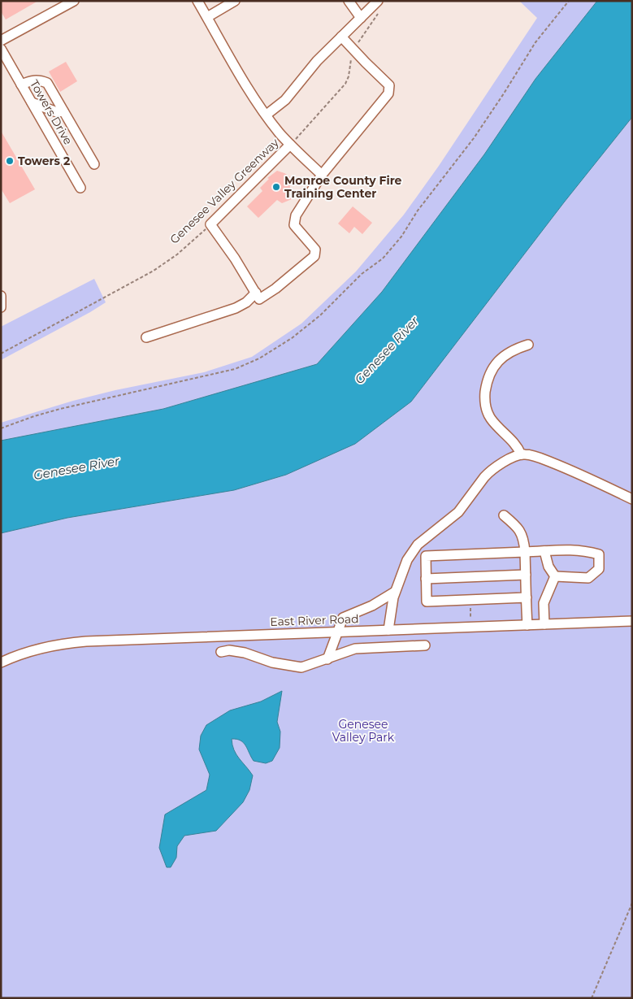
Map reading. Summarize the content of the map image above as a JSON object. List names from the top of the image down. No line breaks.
{"streets":{"street":["Towers Drive","Genesee Valley Greenway","East River Road"]},"water":["Genesee River"],"parks":["Genesee Valley Park"],"places":["Towers 2","Monroe County Fire Training Center"]}
